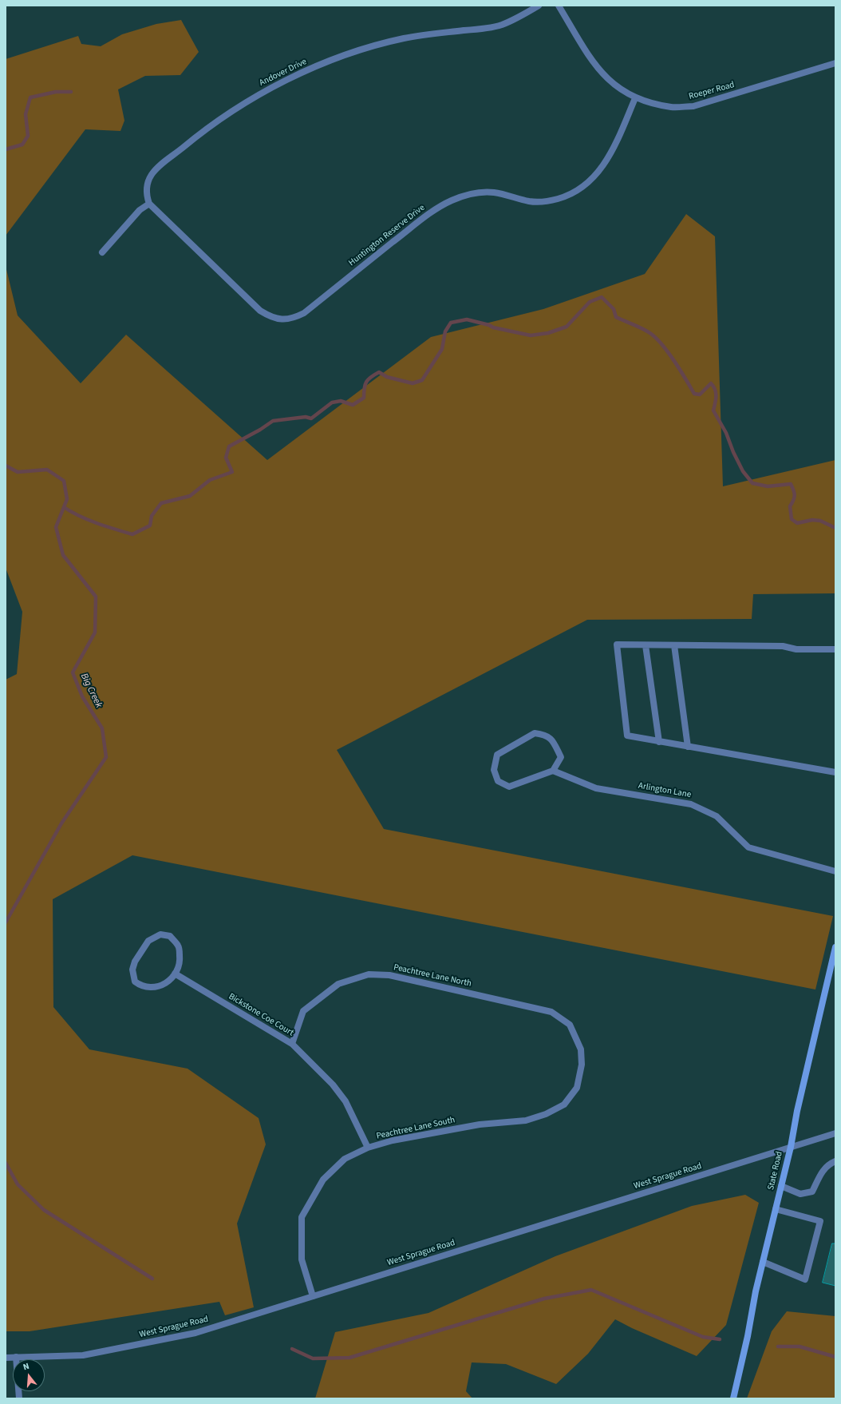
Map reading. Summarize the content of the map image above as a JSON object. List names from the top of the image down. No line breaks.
{"streets":{"main road":["State Road"],"street":["Andover Drive","Roeper Road","Huntington Reserve Drive","Arlington Lane","Peachtree Lane North","Bickstone Coe Court","Peachtree Lane South","West Sprague Road"]},"crossings":[["Andover Drive","Huntington Reserve Drive"],["Roeper Road","Huntington Reserve Drive"],["Peachtree Lane North","Bickstone Coe Court"],["Peachtree Lane North","Peachtree Lane South"],["Bickstone Coe Court","Peachtree Lane South"],["Peachtree Lane South","West Sprague Road"],["State Road","West Sprague Road"]],"water":["Big Creek"],"north":"top"}
